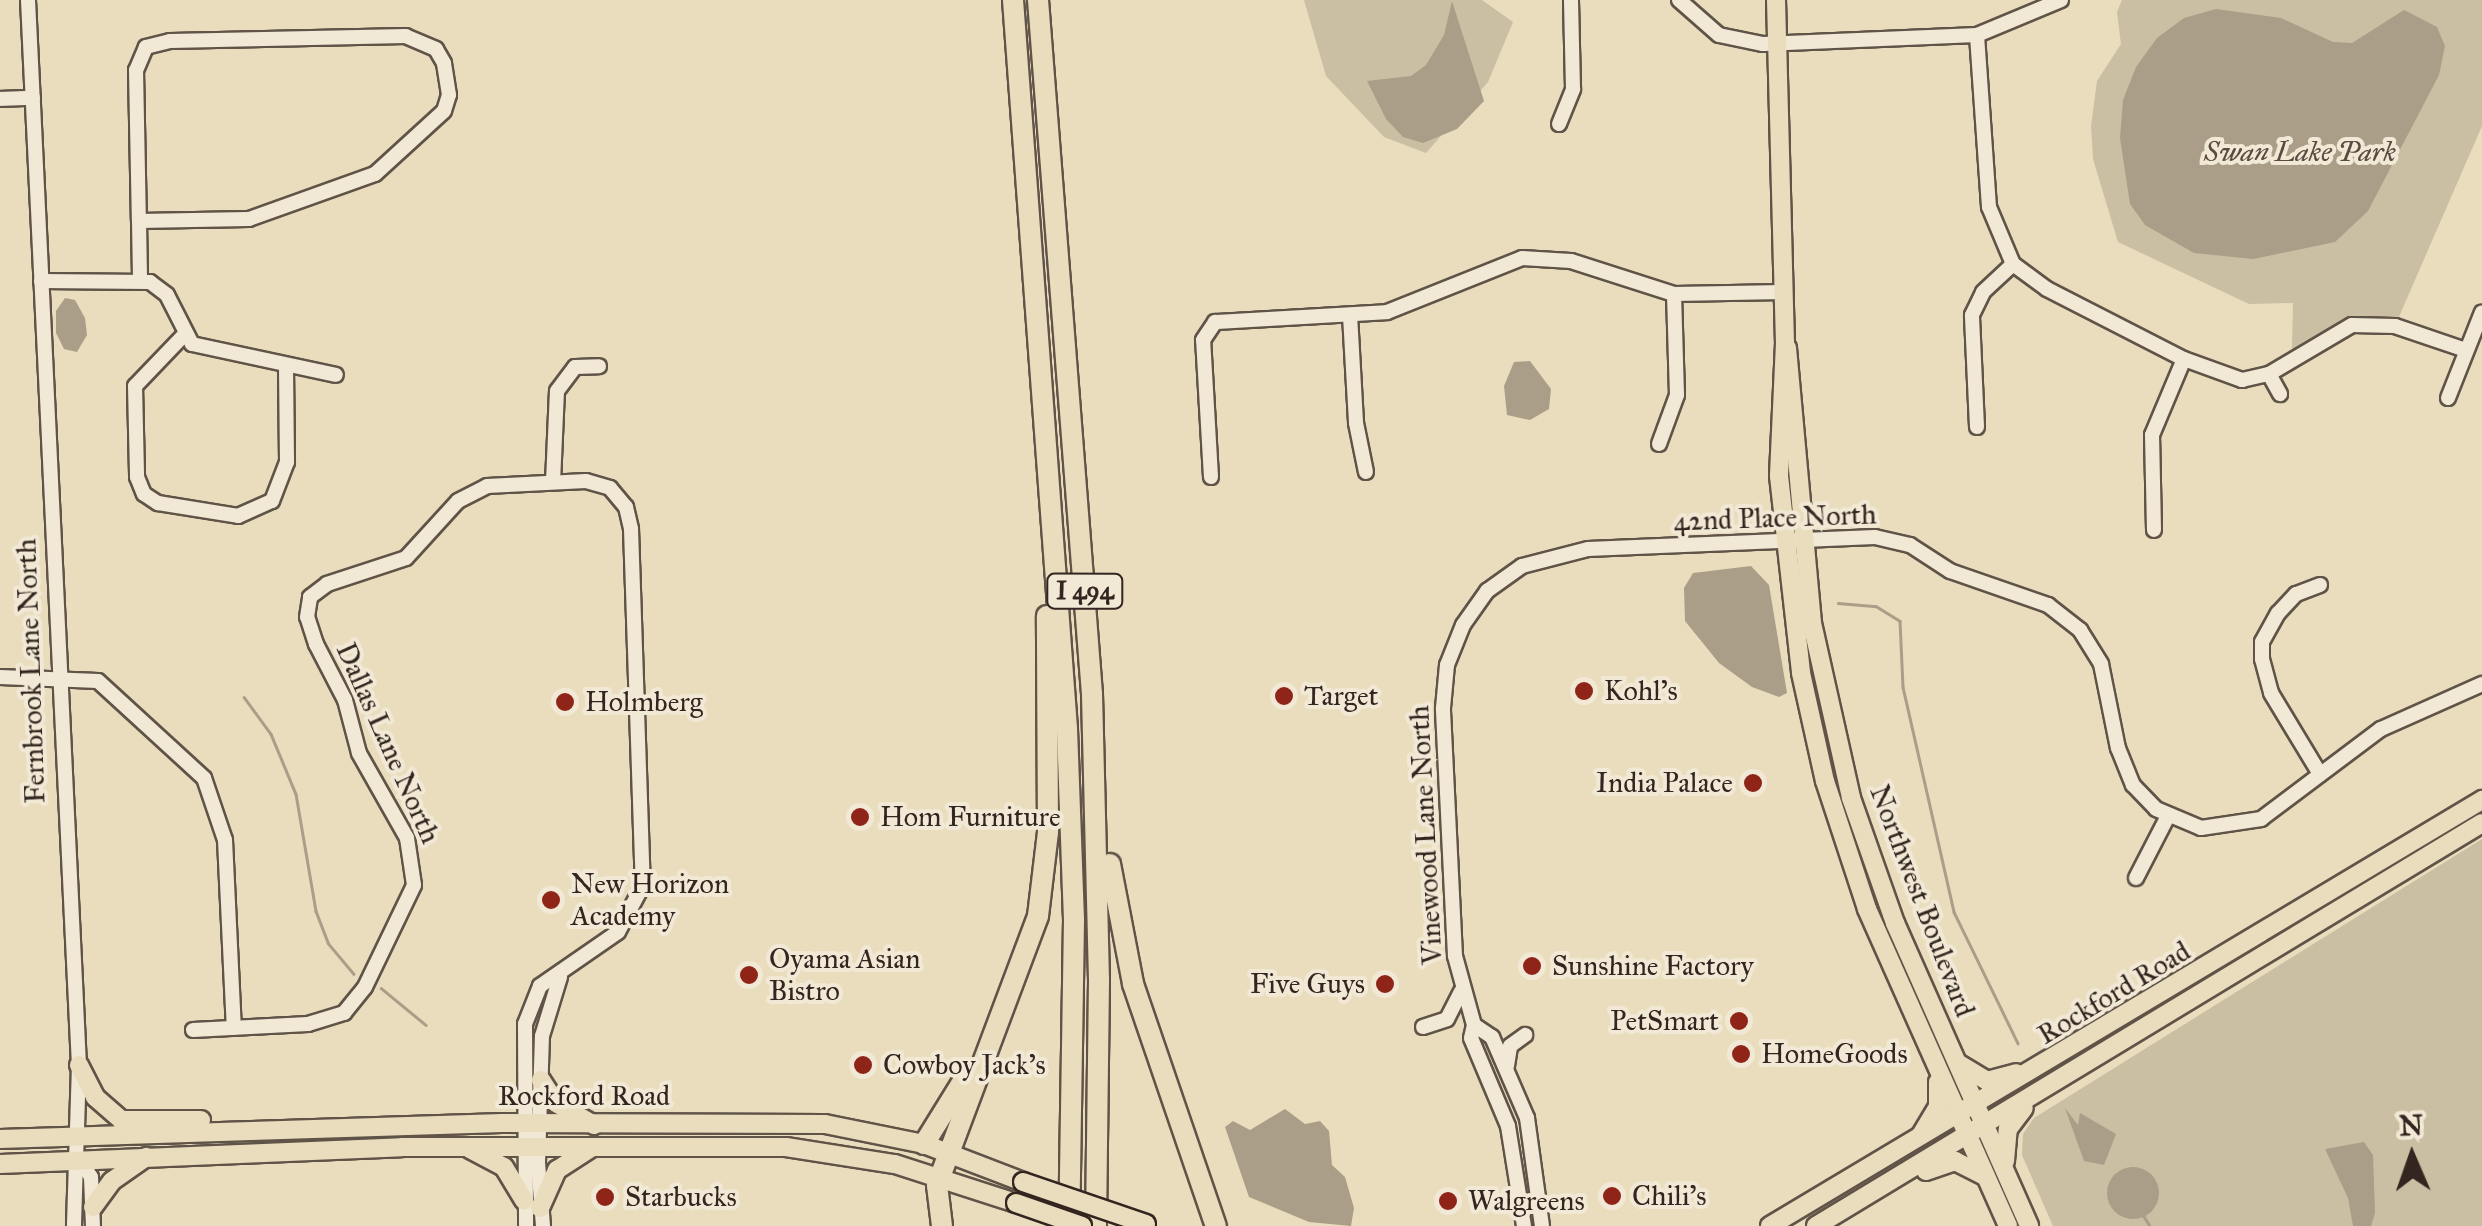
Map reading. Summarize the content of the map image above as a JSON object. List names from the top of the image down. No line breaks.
{"streets":{"highway":["I 494"],"main road":["Northwest Boulevard","Rockford Road"],"street":["42nd Place North","Fernbrook Lane North","Dallas Lane North","Vinewood Lane North"]},"crossings":[["42nd Place North","Vinewood Lane North"],["42nd Place North","Northwest Boulevard"],["Fernbrook Lane North","Rockford Road"],["Northwest Boulevard","Rockford Road"]],"parks":["Swan Lake Park"],"places":["Kohl's","Target","Holmberg","India Palace","Hom Furniture","New Horizon Academy","Sunshine Factory","Oyama Asian Bistro","Five Guys","PetSmart","HomeGoods","Cowboy Jack's","Chili's","Starbucks","Walgreens"],"north":"top"}
